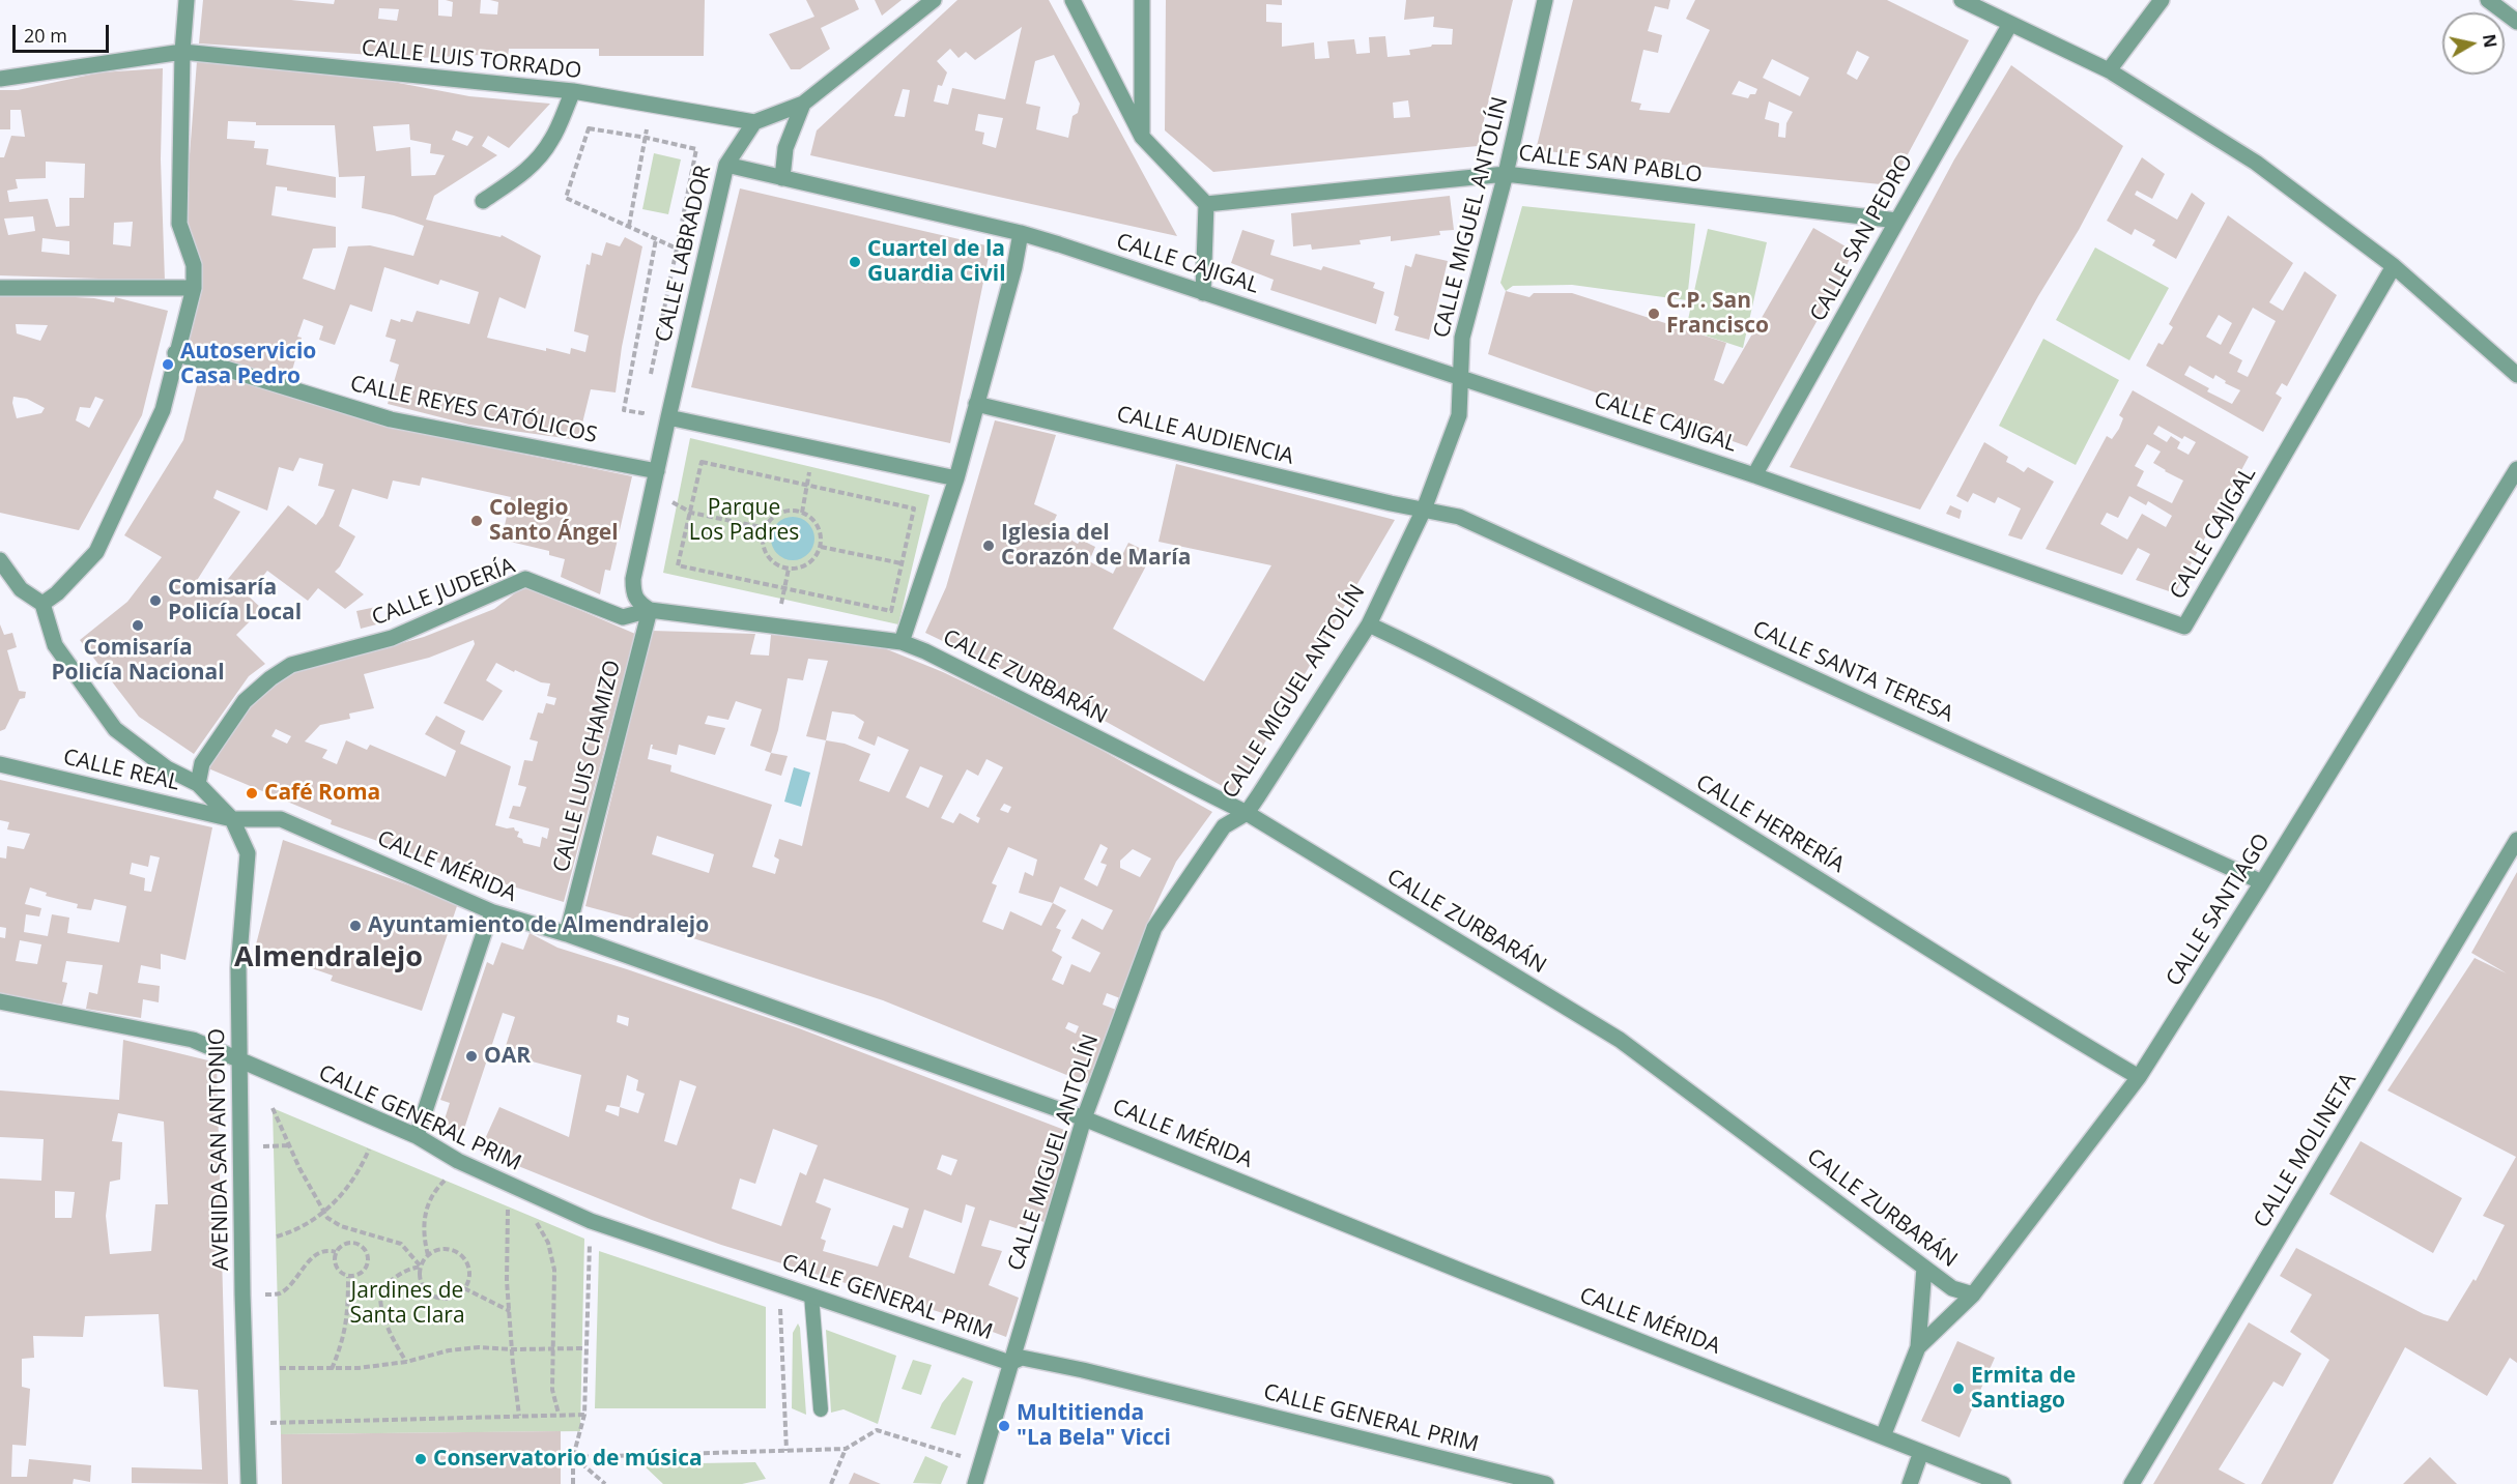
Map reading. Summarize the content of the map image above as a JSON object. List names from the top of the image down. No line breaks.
{"streets":{"street":["CALLE LUIS TORRADO","CALLE SAN PABLO","CALLE MIGUEL ANTOLÍN","CALLE SAN PEDRO","CALLE LABRADOR","CALLE CAJIGAL","CALLE REYES CATÓLICOS","CALLE AUDIENCIA","CALLE JUDERÍA","CALLE SANTA TERESA","CALLE ZURBARÁN","CALLE LUIS CHAMIZO","CALLE REAL","CALLE HERRERÍA","CALLE MÉRIDA","CALLE SANTIAGO","CALLE GENERAL PRIM","AVENIDA SAN ANTONIO","CALLE MOLINETA"]},"crossings":[["CALLE LUIS TORRADO","CALLE LABRADOR"],["CALLE SAN PABLO","CALLE MIGUEL ANTOLÍN"],["CALLE SAN PABLO","CALLE SAN PEDRO"],["CALLE MIGUEL ANTOLÍN","CALLE CAJIGAL"],["CALLE MIGUEL ANTOLÍN","CALLE AUDIENCIA"],["CALLE MIGUEL ANTOLÍN","CALLE SANTA TERESA"],["CALLE MIGUEL ANTOLÍN","CALLE ZURBARÁN"],["CALLE MIGUEL ANTOLÍN","CALLE HERRERÍA"],["CALLE MIGUEL ANTOLÍN","CALLE MÉRIDA"],["CALLE MIGUEL ANTOLÍN","CALLE GENERAL PRIM"],["CALLE SAN PEDRO","CALLE CAJIGAL"],["CALLE LABRADOR","CALLE CAJIGAL"],["CALLE LABRADOR","CALLE REYES CATÓLICOS"],["CALLE LABRADOR","CALLE JUDERÍA"],["CALLE LABRADOR","CALLE LUIS CHAMIZO"],["CALLE AUDIENCIA","CALLE SANTA TERESA"],["CALLE JUDERÍA","CALLE ZURBARÁN"],["CALLE JUDERÍA","CALLE LUIS CHAMIZO"],["CALLE JUDERÍA","AVENIDA SAN ANTONIO"],["CALLE SANTA TERESA","CALLE SANTIAGO"],["CALLE ZURBARÁN","CALLE SANTIAGO"],["CALLE LUIS CHAMIZO","CALLE MÉRIDA"],["CALLE REAL","CALLE MÉRIDA"],["CALLE REAL","AVENIDA SAN ANTONIO"],["CALLE HERRERÍA","CALLE SANTIAGO"],["CALLE MÉRIDA","CALLE SANTIAGO"],["CALLE MÉRIDA","AVENIDA SAN ANTONIO"],["CALLE GENERAL PRIM","AVENIDA SAN ANTONIO"]],"districts":["Almendralejo"],"parks":["Parque Los Padres","Jardines de Santa Clara"],"places":["Cuartel de la Guardia Civil","C.P. San Francisco","Autoservicio Casa Pedro","Colegio Santo Ángel","Iglesia del Corazón de María","Comisaría Policía Local","Comisaría Policía Nacional","Café Roma","Ayuntamiento de Almendralejo","OAR","Ermita de Santiago","Multitienda \"La Bela\" Vicci","Conservatorio de música"],"scale_bar":"20 m","north":"right"}
